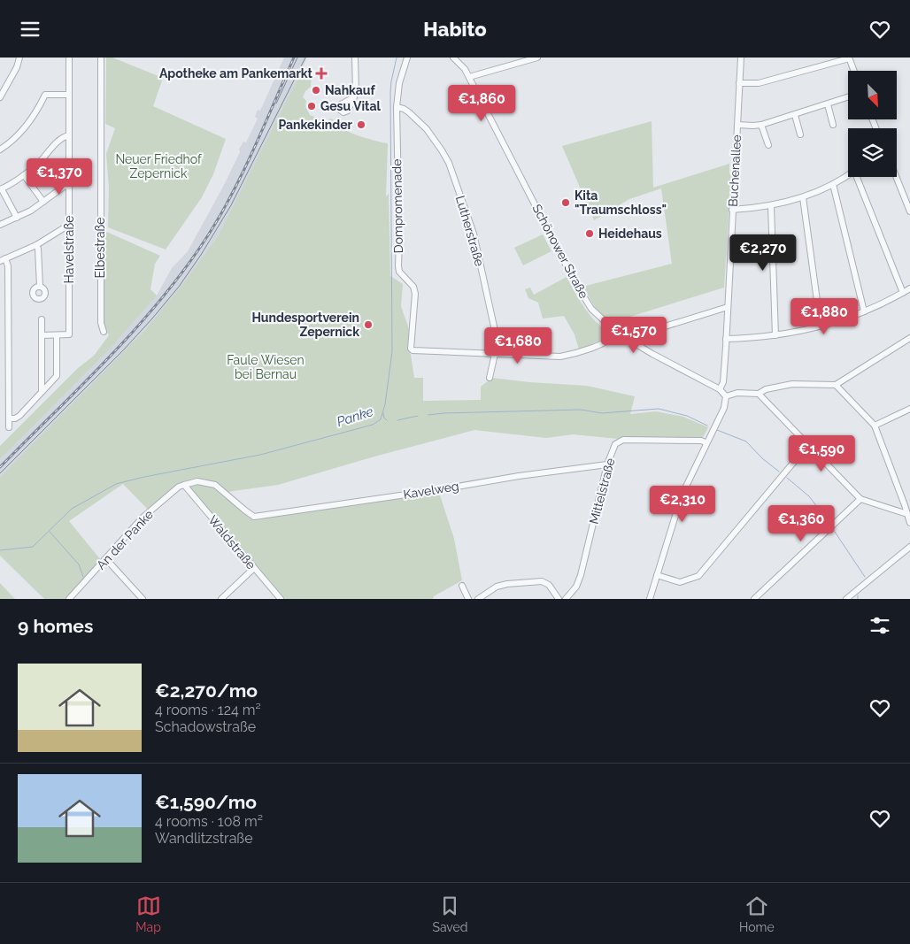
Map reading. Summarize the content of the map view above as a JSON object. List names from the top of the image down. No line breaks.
{"streets":{"street":["Buchenallee","Dompromenade","Lutherstraße","Elbestraße","Havelstraße","Schönower Straße","Kavelweg","Mittelstraße","An der Panke","Waldstraße"]},"crossings":[["Buchenallee","Schönower Straße"],["Buchenallee","Mittelstraße"],["Dompromenade","Lutherstraße"],["Kavelweg","Mittelstraße"],["Kavelweg","An der Panke"],["Kavelweg","Waldstraße"],["An der Panke","Waldstraße"]],"water":["Panke"],"parks":["Neuer Friedhof Zepernick","Faule Wiesen bei Bernau"],"places":{"health":["Apotheke am Pankemarkt"],"other":["Nahkauf","Gesu Vital","Pankekinder","Kita \"Traumschloss\"","Heidehaus","Hundesportverein Zepernick"]},"north":"bottom right","page":{"header":"Habito","price":["€1,860","€1,370","€2,270","€1,880","€1,570","€1,680","€1,590","€2,310","€1,360"],"heading":"9 homes","list":[{"name":"€2,270/mo","note":"4 rooms · 124 m² · Schadowstraße"},{"name":"€1,590/mo","note":"4 rooms · 108 m² · Wandlitzstraße"}],"tabs":["Map","Saved","Home"]}}
